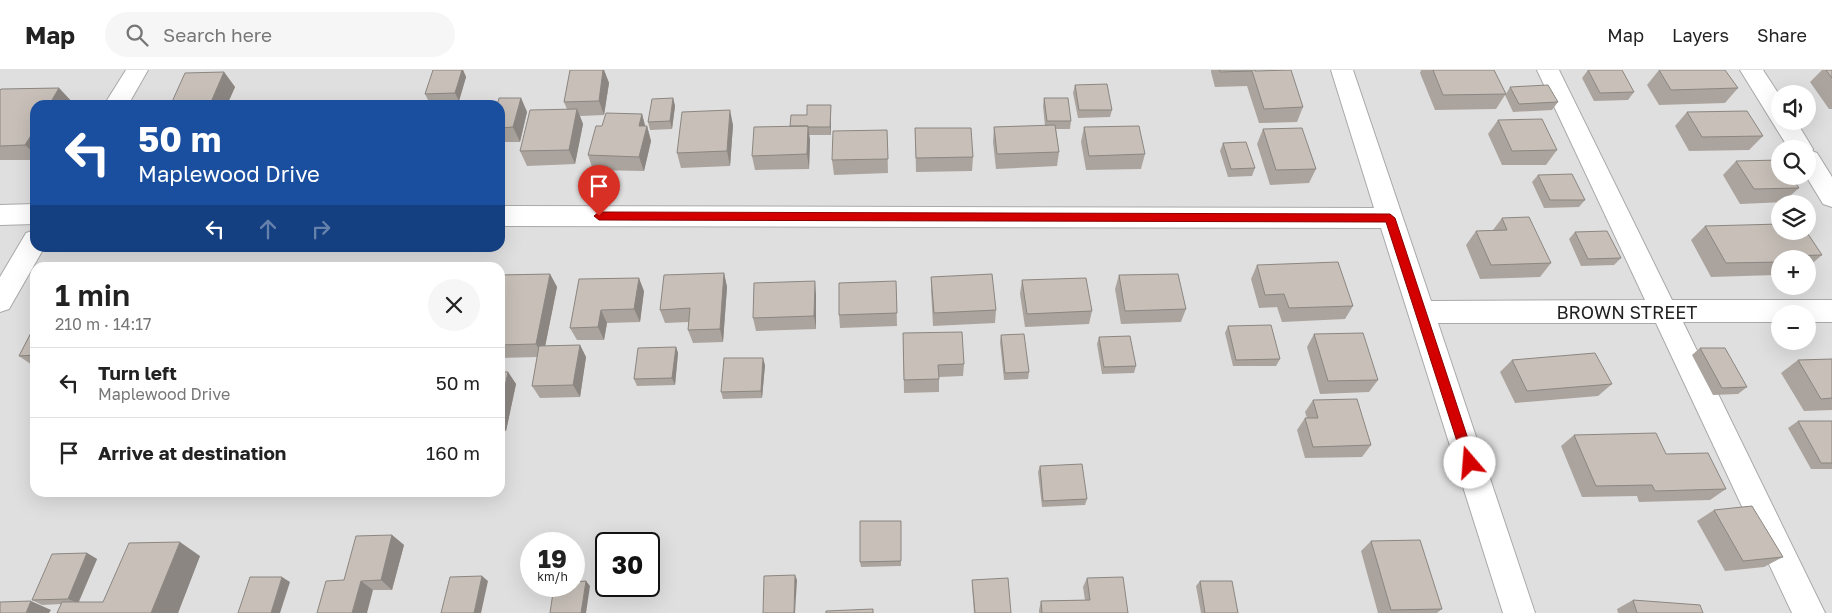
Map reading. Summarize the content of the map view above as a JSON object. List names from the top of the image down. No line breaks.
{"streets":{"street":["BROWN STREET"]},"page":{"header":"Map","search":"Search here","nav":["Map","Layers","Share"],"map_buttons":["+","−"],"turn":["50 m","Maplewood Drive"],"heading":["1 min","210 m · 14:17"],"list":[{"name":"Turn left","note":"Maplewood Drive","value":"50 m"},{"name":"Arrive at destination","value":"160 m"}],"speed":"19 km/h","limit":"30"}}
